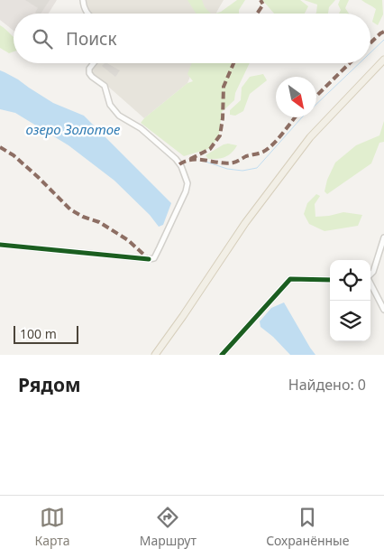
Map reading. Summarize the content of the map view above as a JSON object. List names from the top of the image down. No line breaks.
{"water":["озеро Золотое"],"scale_bar":"100 m","north":"bottom right","page":{"search":"Поиск","scale":"100 m","heading":["Рядом","Найдено: 0"],"nav":["Карта","Маршрут","Сохранённые"]}}
